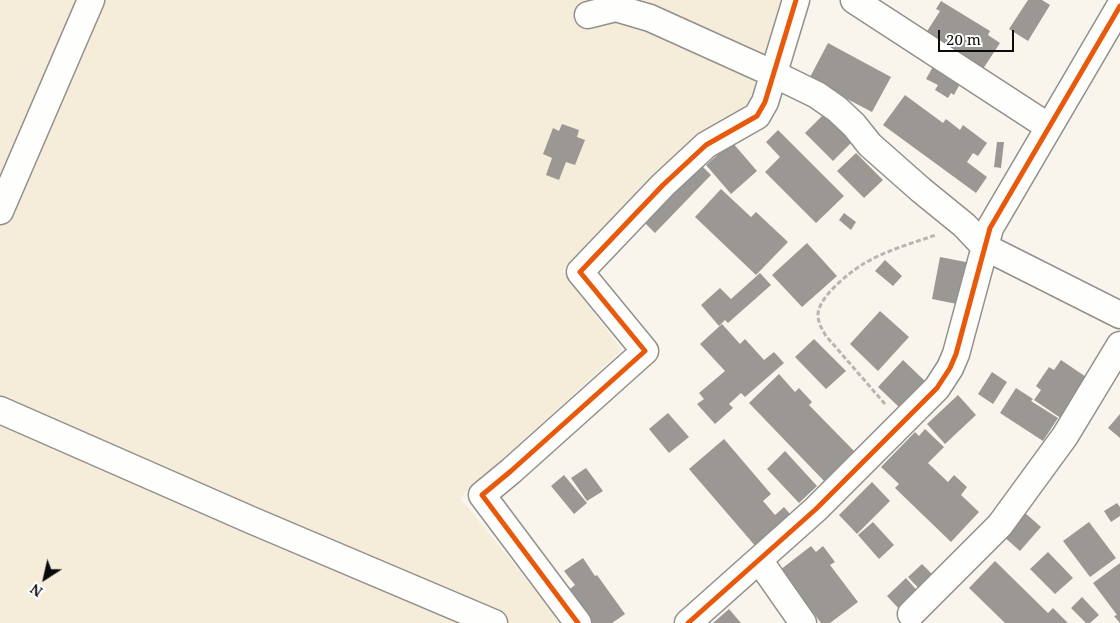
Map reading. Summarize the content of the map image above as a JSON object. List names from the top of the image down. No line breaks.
{"scale_bar":"20 m","north":"bottom left"}
